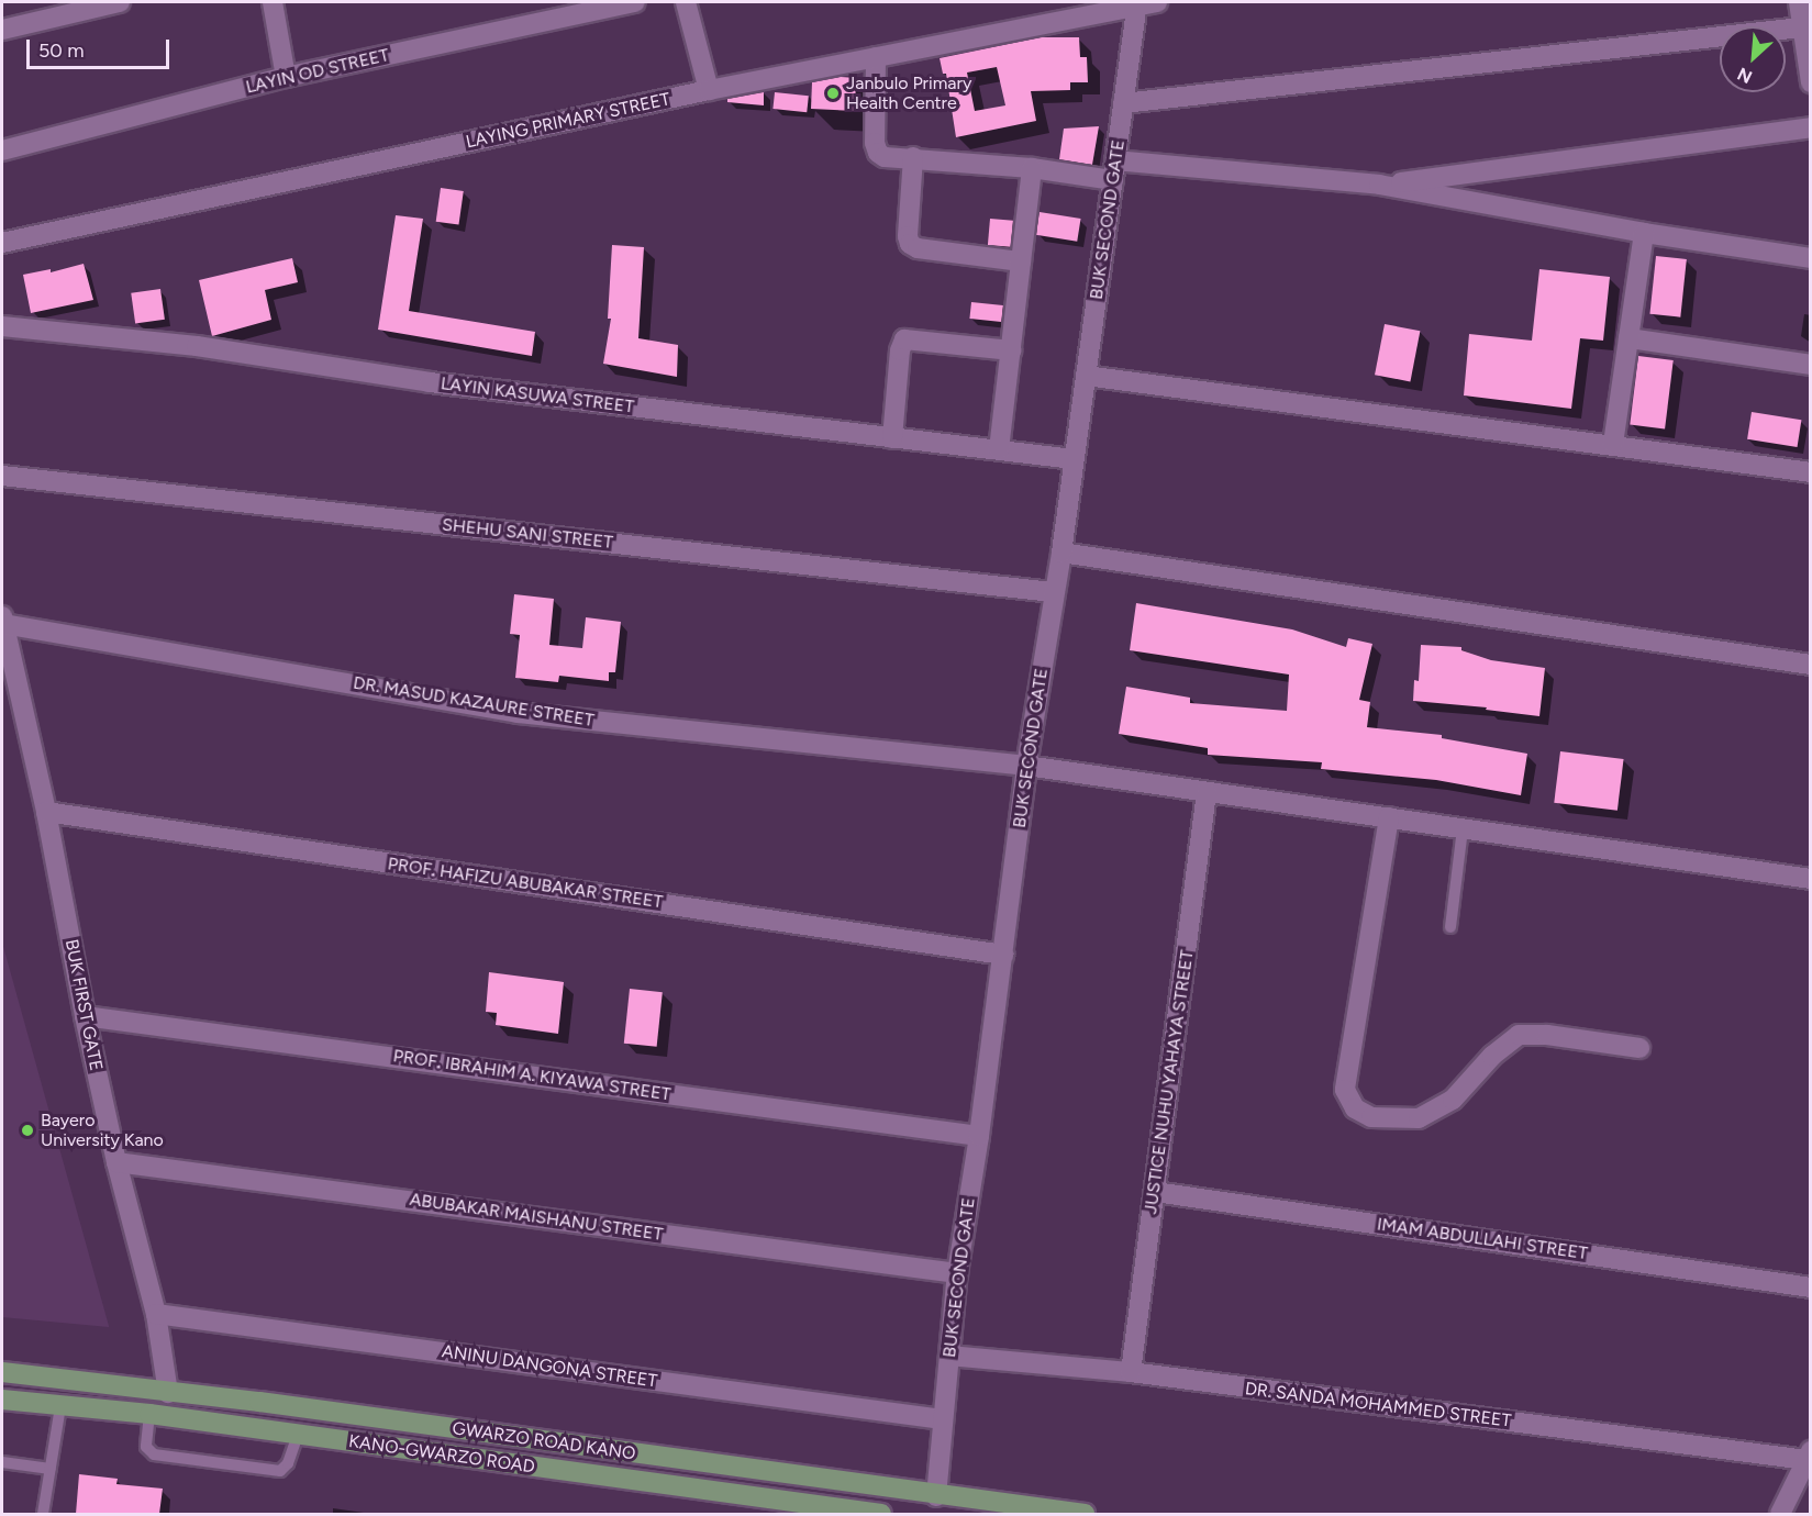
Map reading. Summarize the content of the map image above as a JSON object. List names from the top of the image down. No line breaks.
{"streets":{"main road":["GWARZO ROAD KANO","KANO-GWARZO ROAD"],"street":["LAYIN OD STREET","LAYING PRIMARY STREET","BUK SECOND GATE","LAYIN KASUWA STREET","SHEHU SANI STREET","DR. MASUD KAZAURE STREET","PROF. HAFIZU ABUBAKAR STREET","BUK FIRST GATE","PROF. IBRAHIM A. KIYAWA STREET","JUSTICE NUHU YAHAYA STREET","ABUBAKAR MAISHANU STREET","IMAM ABDULLAHI STREET","ANINU DANGONA STREET","DR. SANDA MOHAMMED STREET"]},"crossings":[["LAYING PRIMARY STREET","BUK SECOND GATE"],["BUK SECOND GATE","LAYIN KASUWA STREET"],["BUK SECOND GATE","SHEHU SANI STREET"],["BUK SECOND GATE","DR. MASUD KAZAURE STREET"],["BUK SECOND GATE","PROF. HAFIZU ABUBAKAR STREET"],["BUK SECOND GATE","PROF. IBRAHIM A. KIYAWA STREET"],["BUK SECOND GATE","ABUBAKAR MAISHANU STREET"],["BUK SECOND GATE","ANINU DANGONA STREET"],["BUK SECOND GATE","DR. SANDA MOHAMMED STREET"],["BUK SECOND GATE","GWARZO ROAD KANO"],["DR. MASUD KAZAURE STREET","BUK FIRST GATE"],["DR. MASUD KAZAURE STREET","JUSTICE NUHU YAHAYA STREET"],["PROF. HAFIZU ABUBAKAR STREET","BUK FIRST GATE"],["BUK FIRST GATE","PROF. IBRAHIM A. KIYAWA STREET"],["BUK FIRST GATE","ABUBAKAR MAISHANU STREET"],["BUK FIRST GATE","ANINU DANGONA STREET"],["BUK FIRST GATE","GWARZO ROAD KANO"],["JUSTICE NUHU YAHAYA STREET","IMAM ABDULLAHI STREET"],["JUSTICE NUHU YAHAYA STREET","DR. SANDA MOHAMMED STREET"]],"places":["Janbulo Primary Health Centre","Bayero University Kano"],"scale_bar":"50 m","north":"bottom left"}
